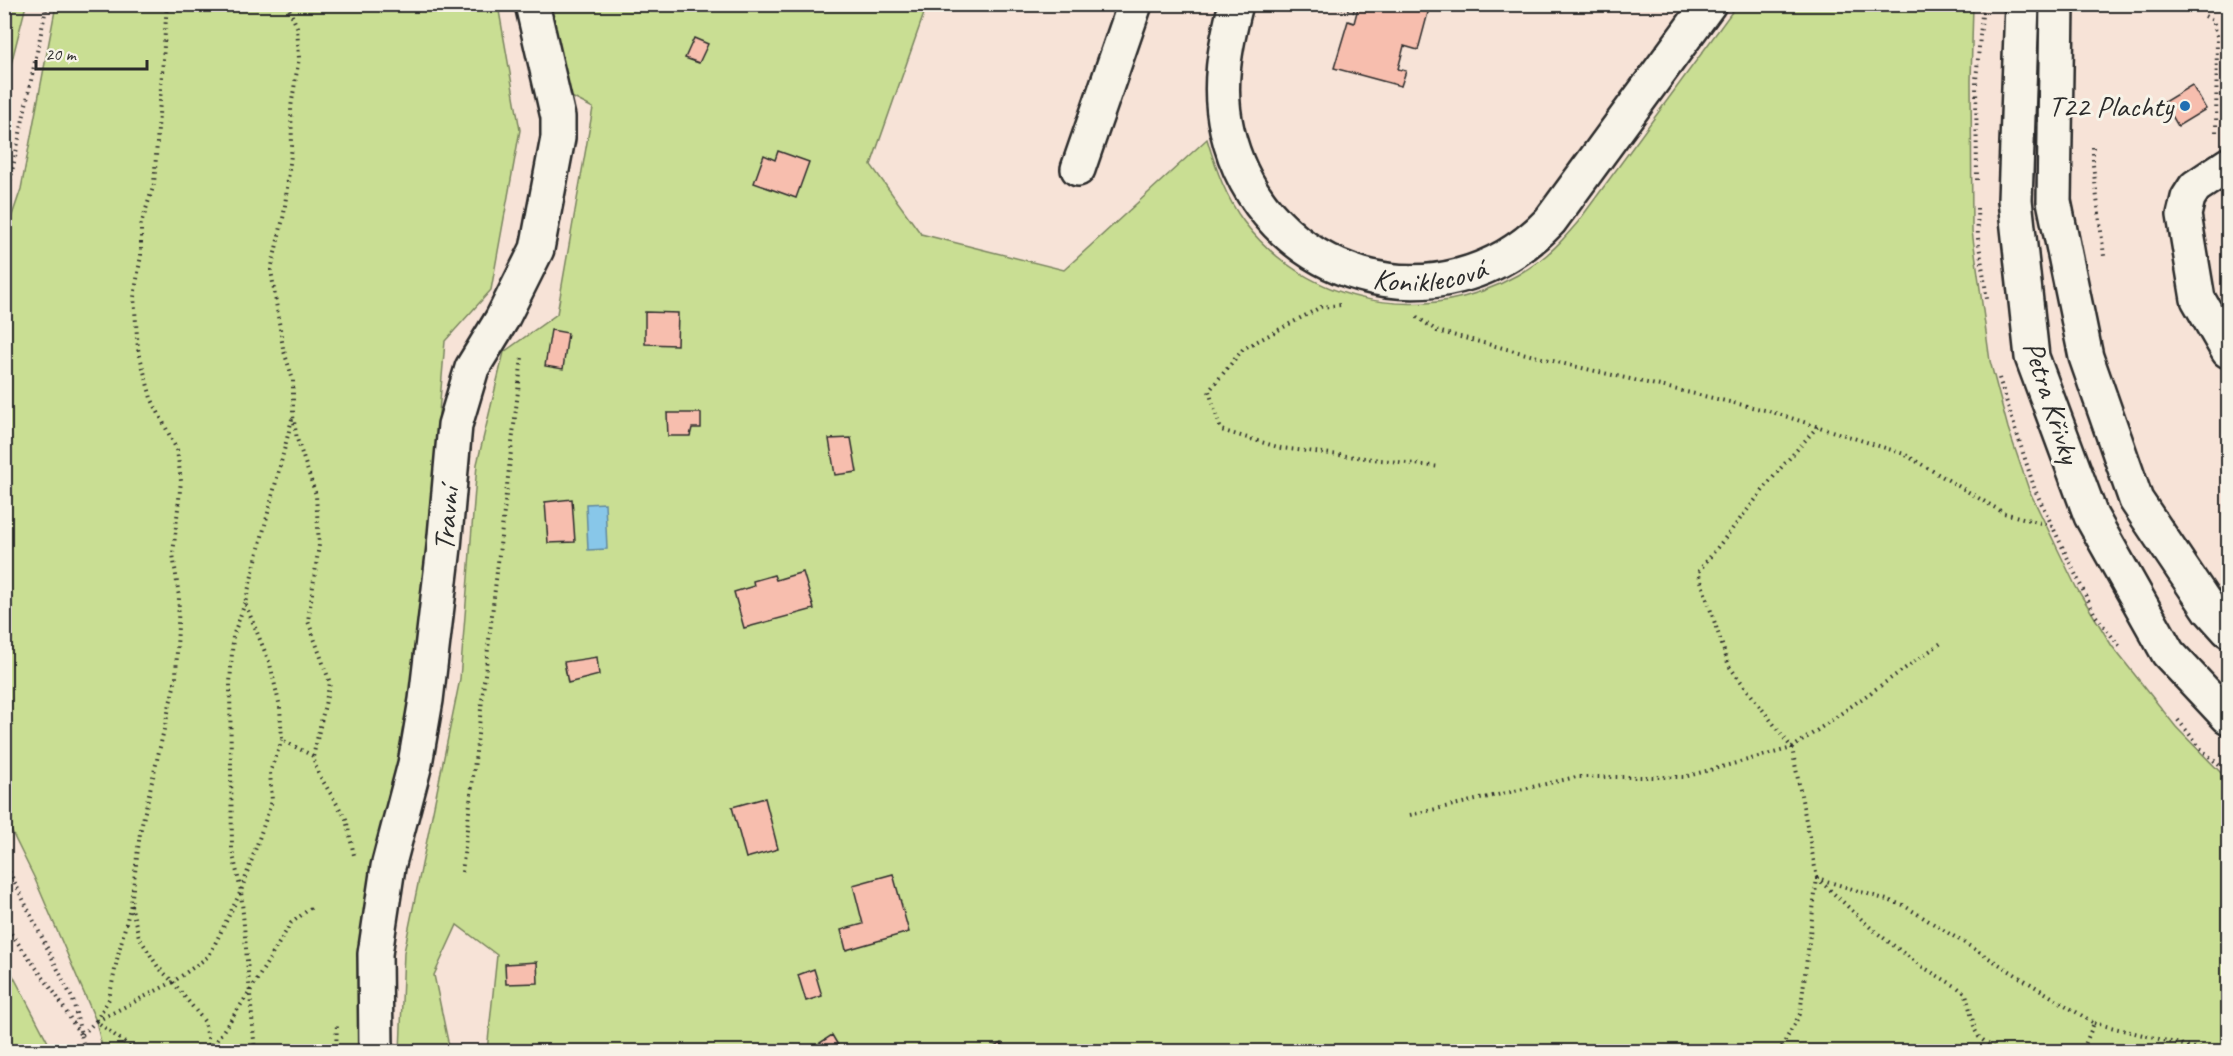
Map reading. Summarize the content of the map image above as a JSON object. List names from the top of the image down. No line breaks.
{"streets":{"street":["Koniklecová","Petra Křivky","Travní"]},"places":["T22 Plachty"],"scale_bar":"20 m"}
